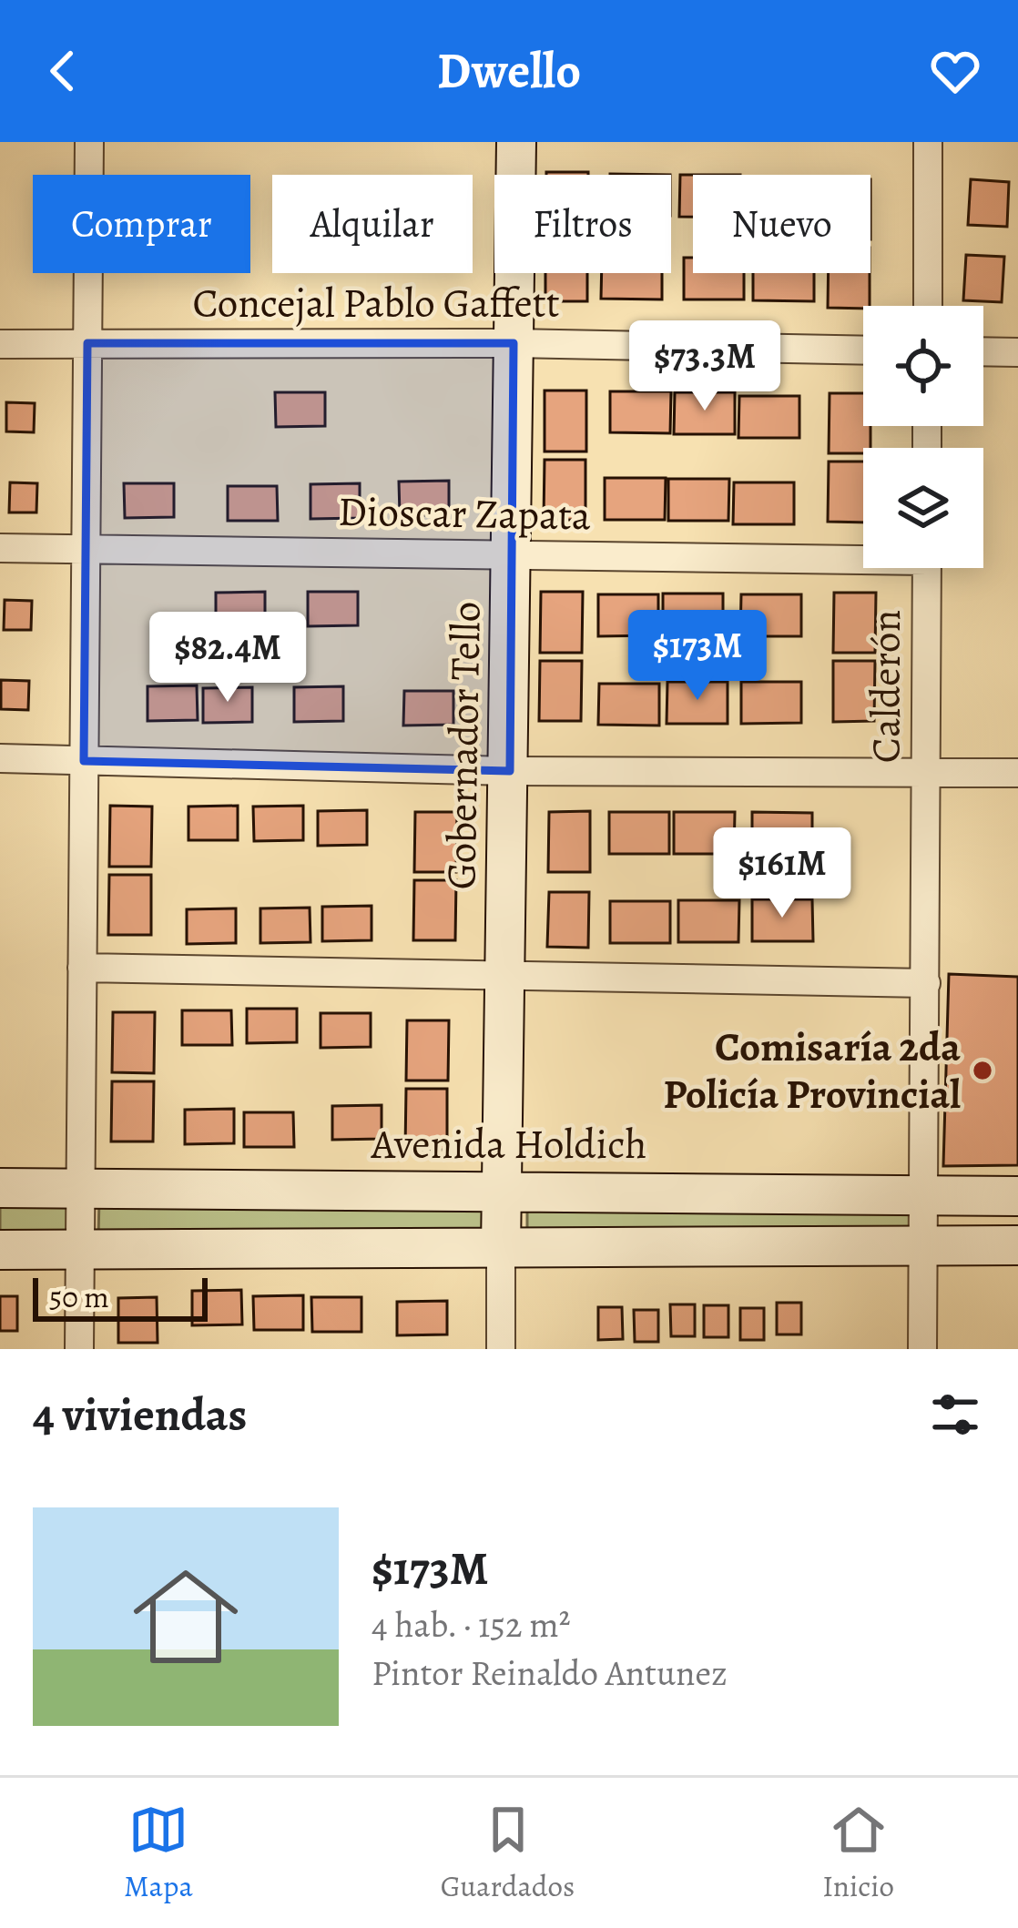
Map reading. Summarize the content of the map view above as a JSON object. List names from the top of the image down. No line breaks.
{"streets":{"street":["Concejal Pablo Gaffett","Dioscar Zapata","Calderón","Gobernador Tello","Avenida Holdich"]},"crossings":[["Concejal Pablo Gaffett","Gobernador Tello"],["Dioscar Zapata","Gobernador Tello"],["Calderón","Avenida Holdich"],["Gobernador Tello","Avenida Holdich"]],"places":["Comisaría 2da Policía Provincial"],"scale_bar":"50 m","page":{"header":"Dwello","chip":["Comprar","Alquilar","Filtros","Nuevo"],"price":["$73.3M","$173M","$82.4M","$161M"],"scale":"50 m","heading":"4 viviendas","list":[{"name":"$173M","note":"4 hab. · 152 m² · Pintor Reinaldo Antunez"}],"tabs":["Mapa","Guardados","Inicio"]}}
